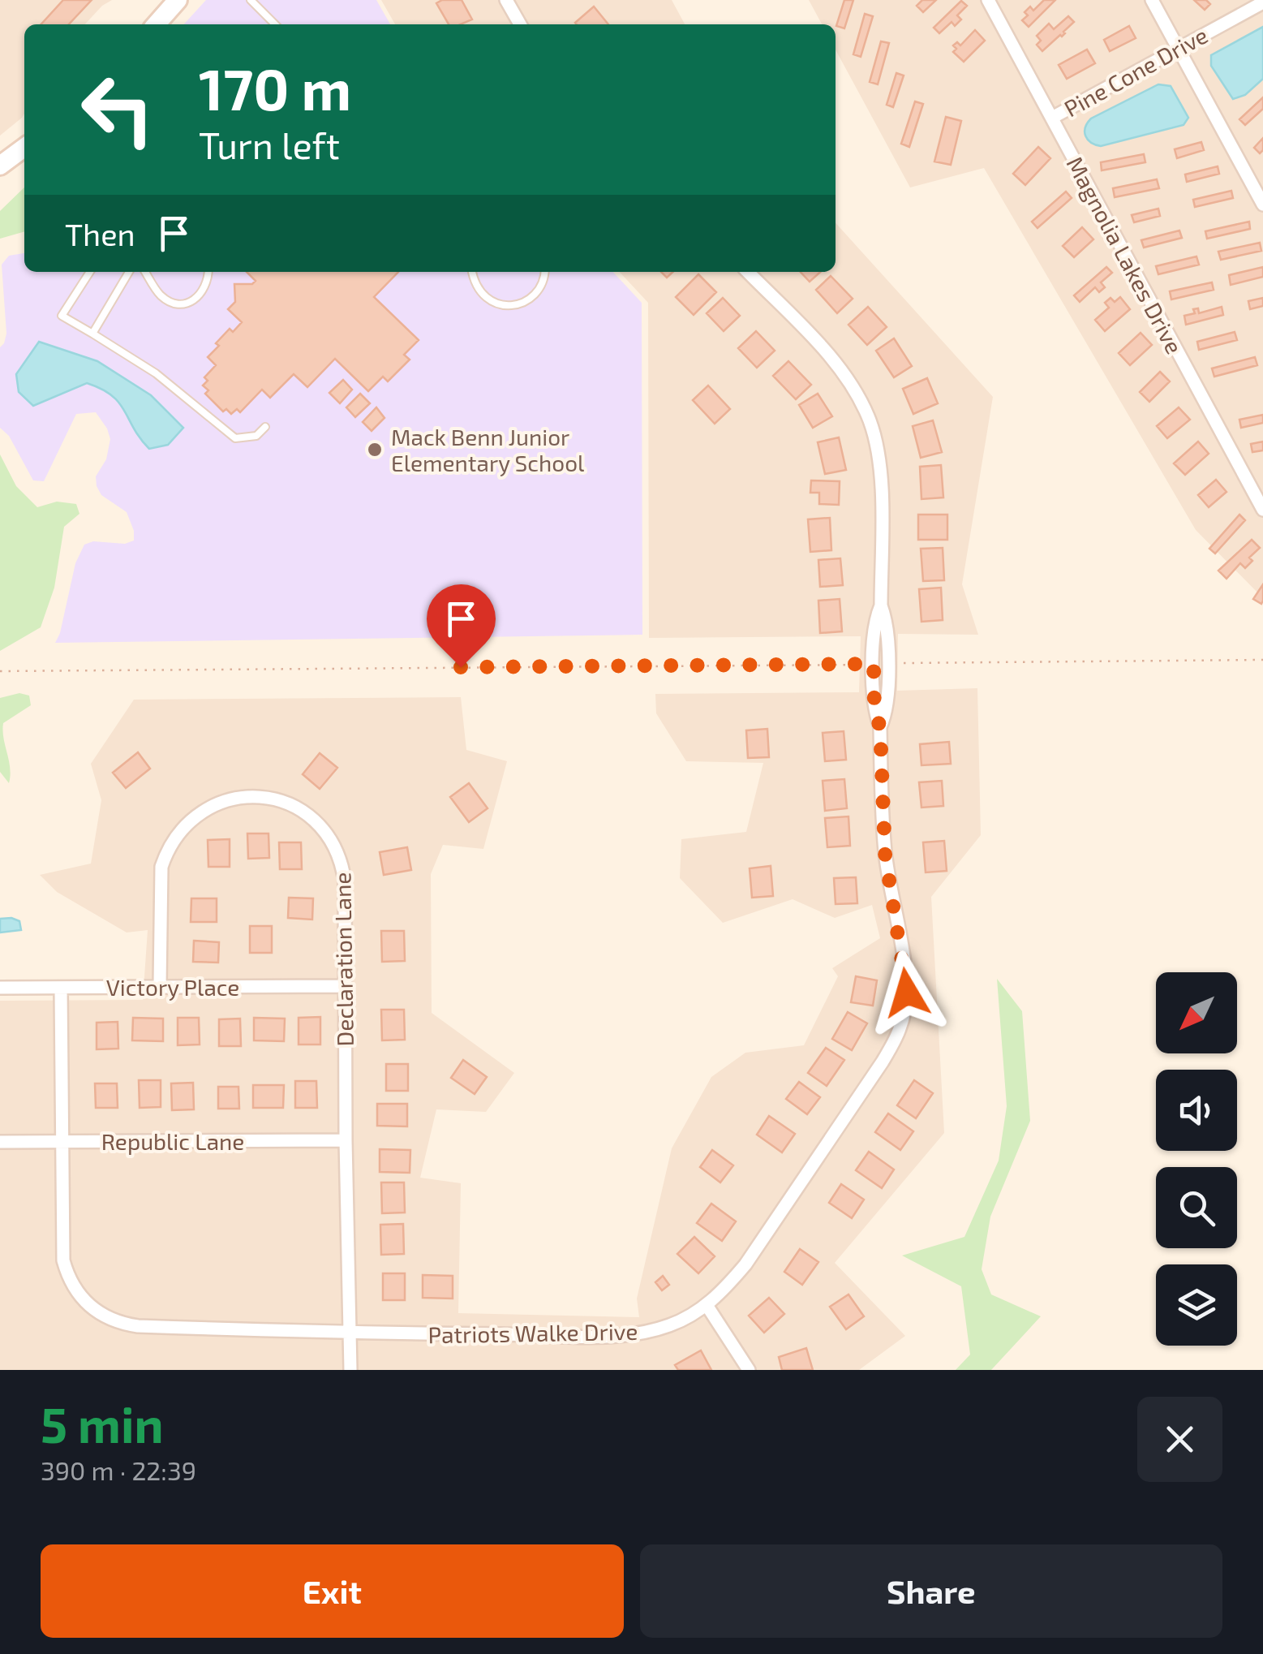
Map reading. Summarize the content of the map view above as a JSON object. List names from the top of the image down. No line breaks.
{"streets":{"street":["Pine Cone Drive","Magnolia Lakes Drive","Declaration Lane","Victory Place","Republic Lane","Patriots Walke Drive"]},"crossings":[["Pine Cone Drive","Magnolia Lakes Drive"],["Declaration Lane","Victory Place"],["Declaration Lane","Republic Lane"],["Declaration Lane","Patriots Walke Drive"],["Victory Place","Patriots Walke Drive"],["Republic Lane","Patriots Walke Drive"]],"places":["Mack Benn Junior Elementary School"],"north":"bottom left","page":{"turn":["170 m","Turn left"],"then":"Then","heading":["5 min","390 m · 22:39"],"buttons":["Exit","Share"]}}
